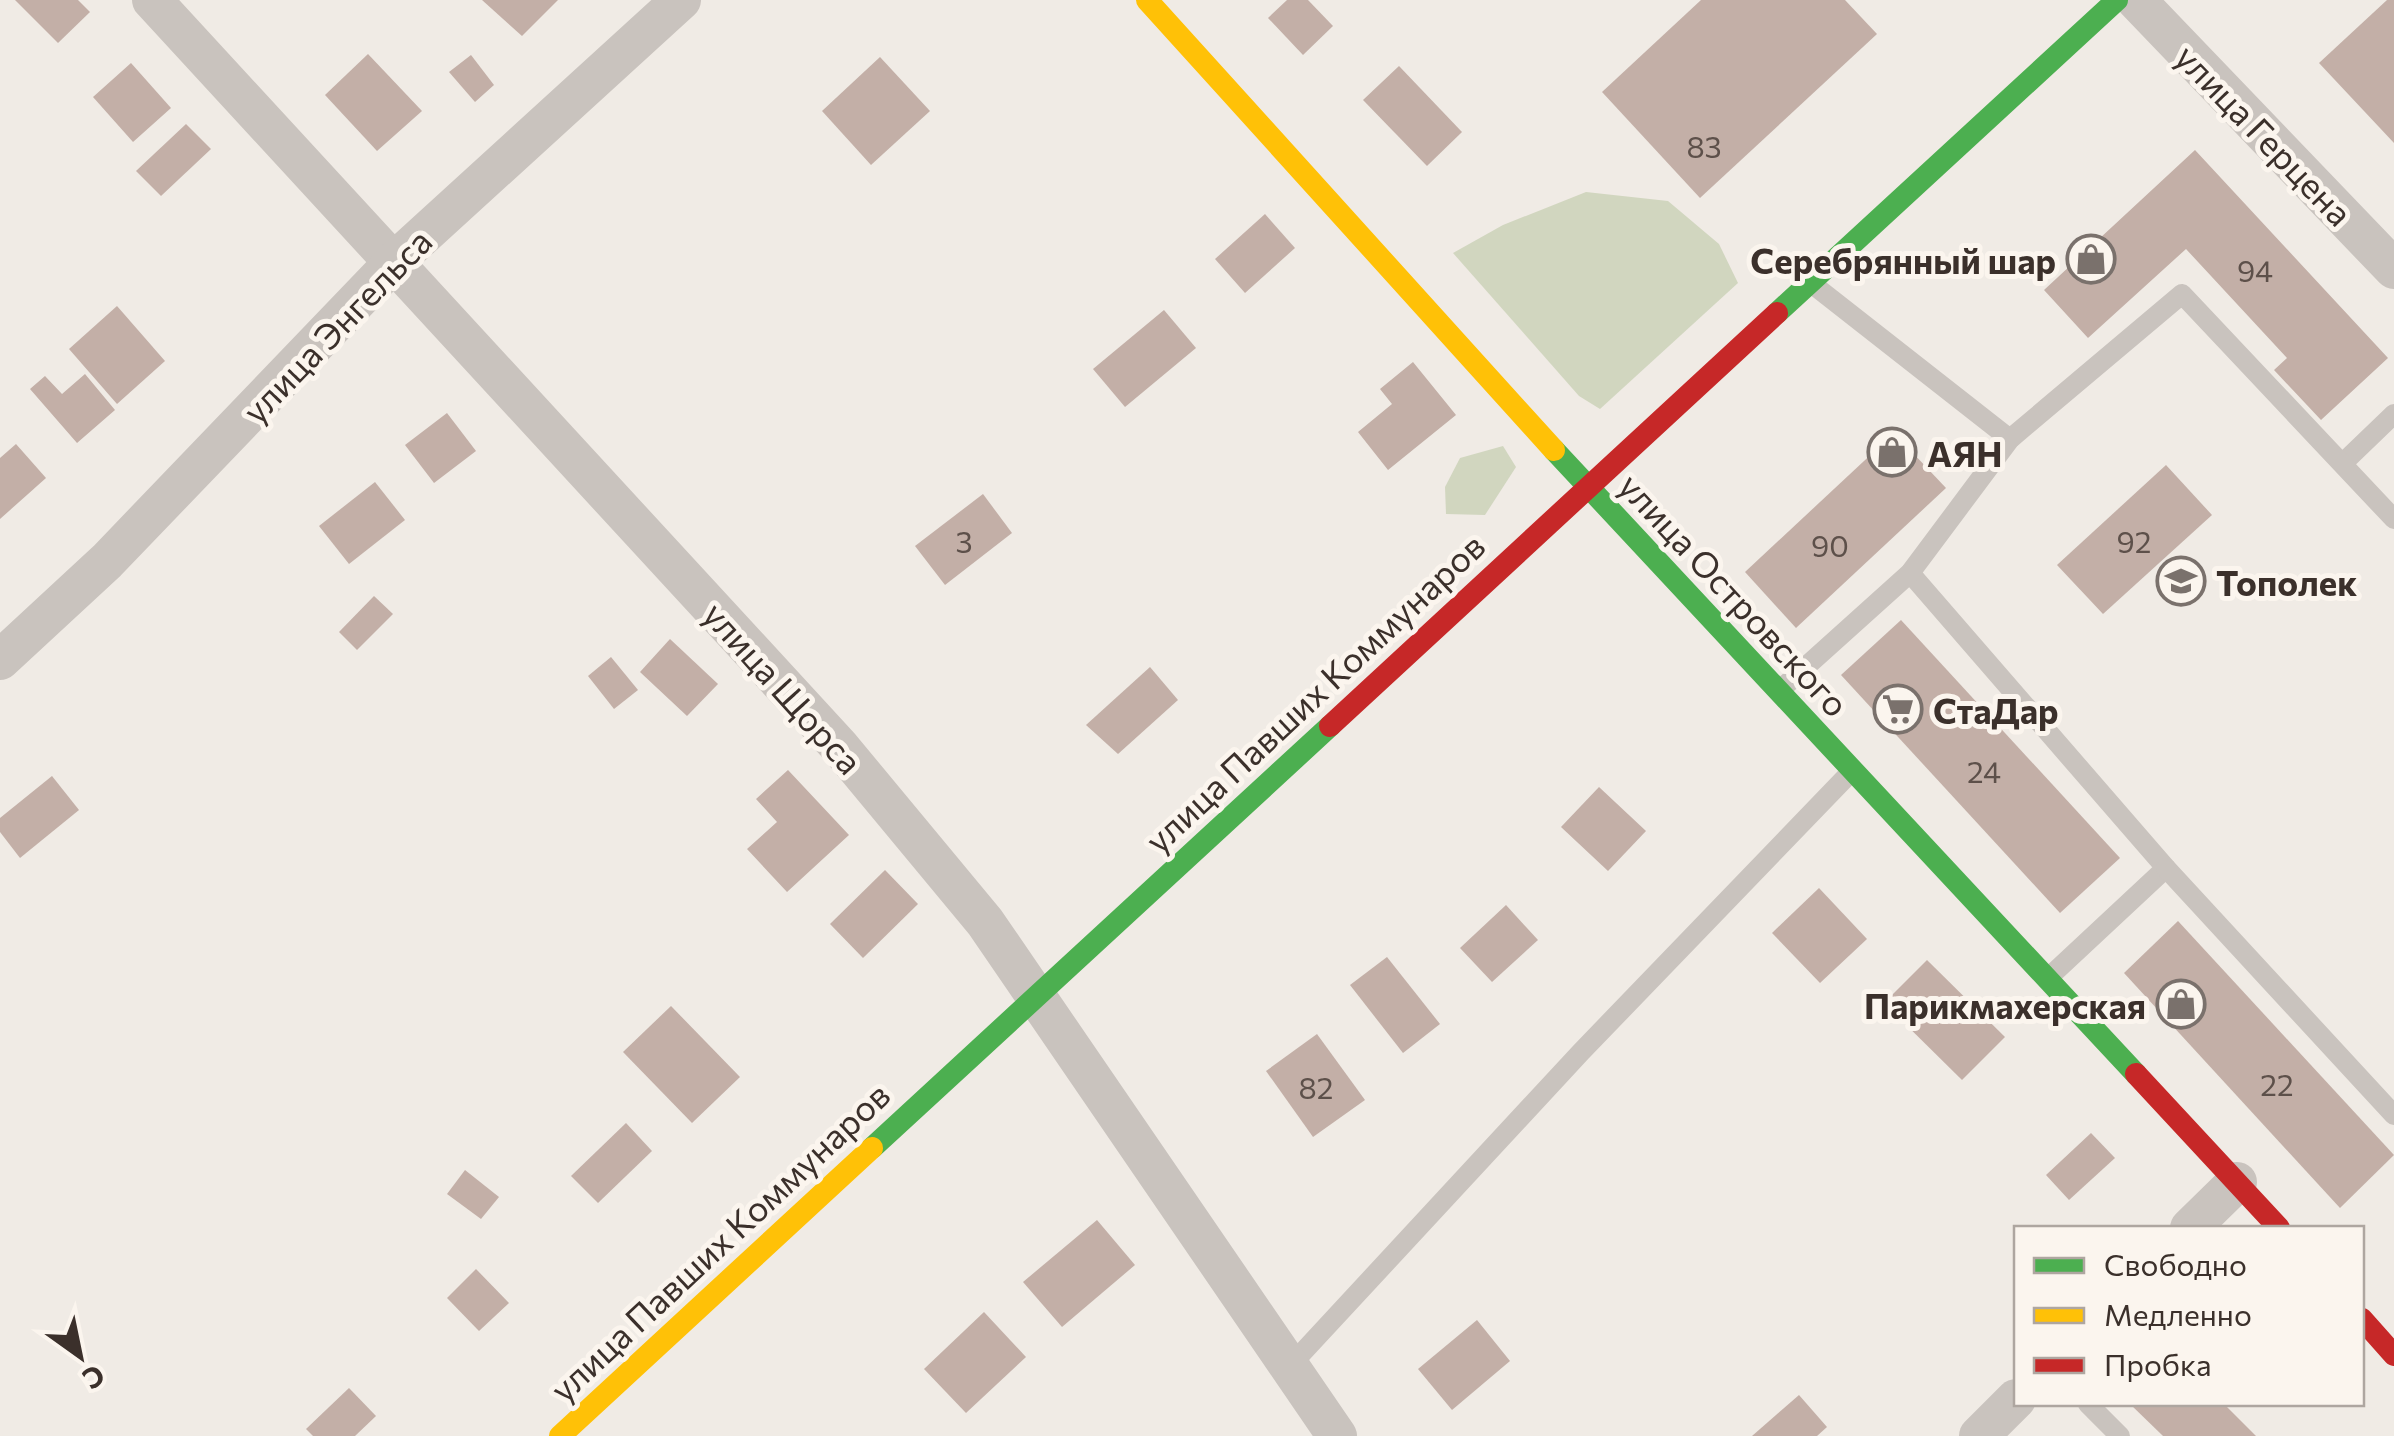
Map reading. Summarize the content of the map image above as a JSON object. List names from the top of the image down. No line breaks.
{"streets":{"street":["улица Герцена","улица Энгельса","улица Островского","улица Щорса","улица Павших Коммунаров"]},"crossings":[["улица Энгельса","улица Щорса"],["улица Островского","улица Павших Коммунаров"],["улица Щорса","улица Павших Коммунаров"]],"places":{"shop":["Серебрянный шар","АЯН","Парикмахерская"],"school or university":["Тополек"],"supermarket":["СтаДар"]},"house_numbers":["83","94","3","92","90","24","22","82"],"legend":["Свободно","Медленно","Пробка"],"north":"bottom right"}
